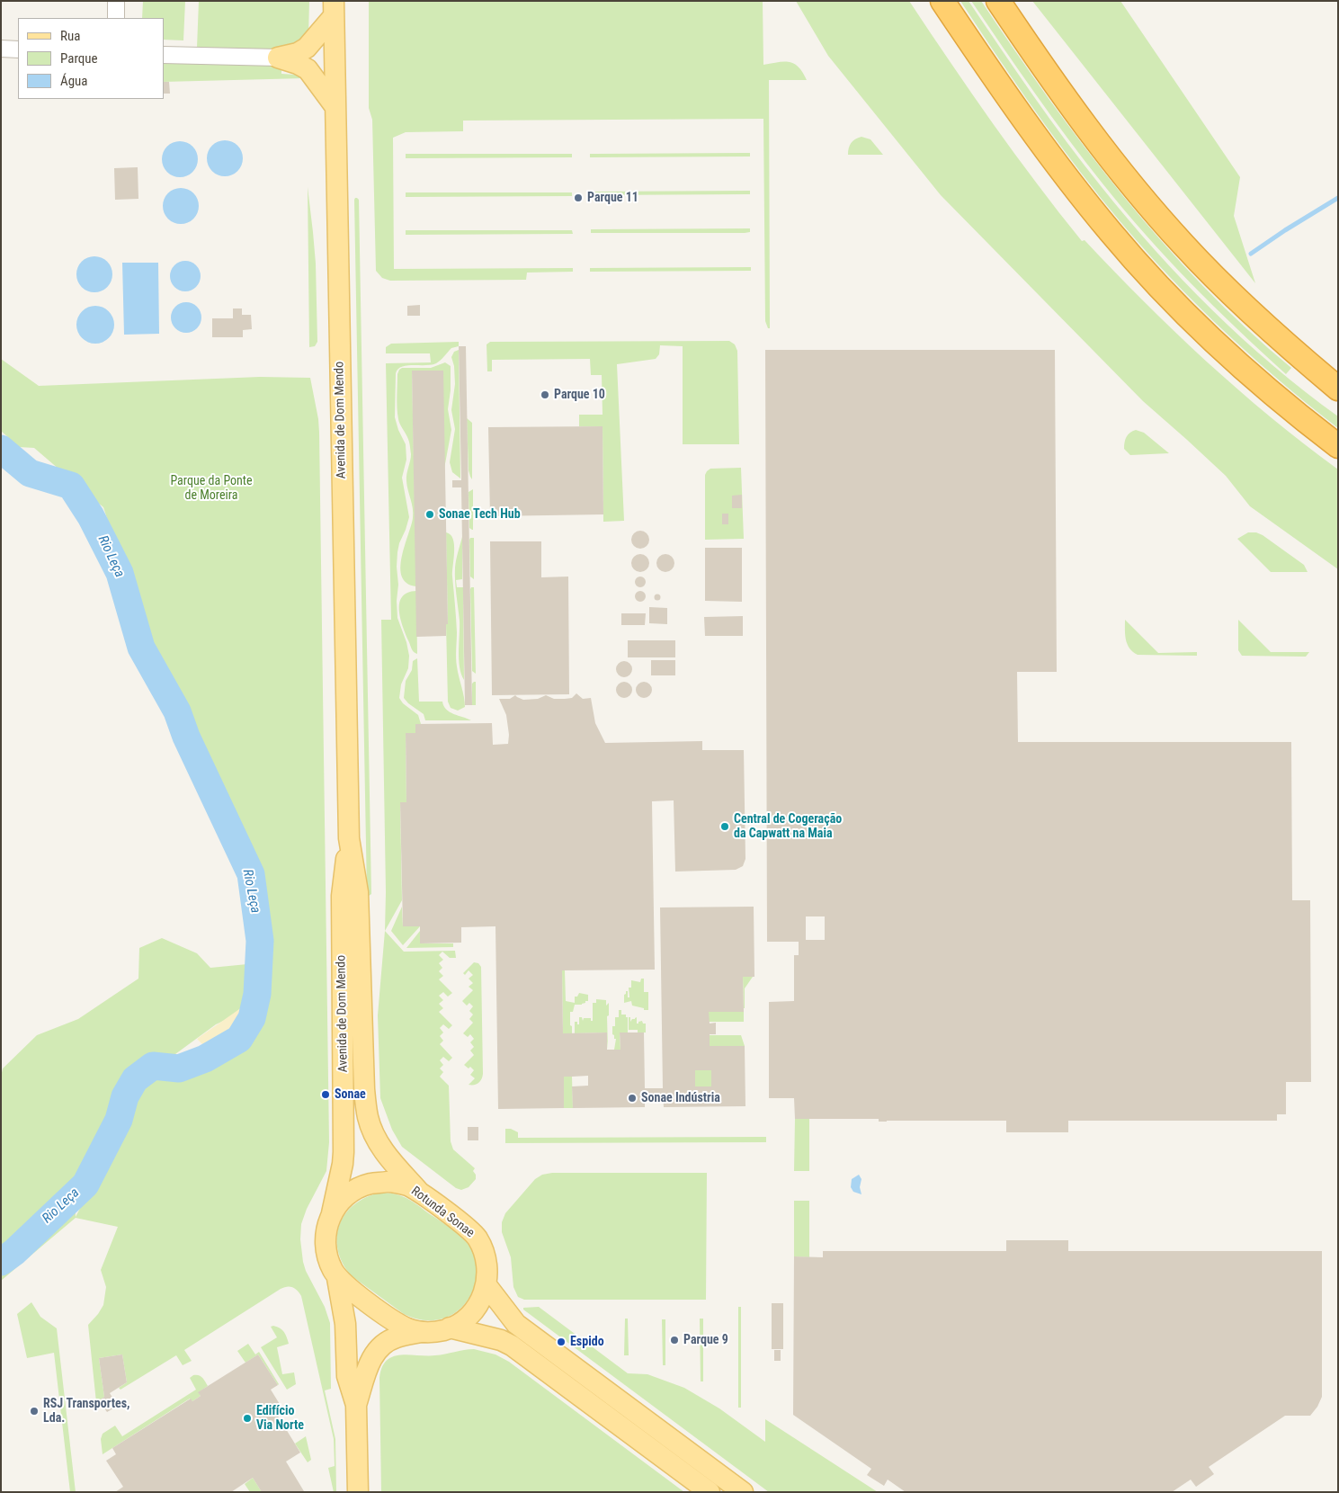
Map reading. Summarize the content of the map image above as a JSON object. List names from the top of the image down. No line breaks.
{"streets":{"main road":["Avenida de Dom Mendo","Rotunda Sonae"]},"crossings":[["Avenida de Dom Mendo","Rotunda Sonae"]],"water":["Rio Leça"],"parks":["Parque da Ponte de Moreira"],"places":["Parque 11","Parque 10","Sonae Tech Hub","Central de Cogeração da Capwatt na Maia","Sonae","Sonae Indústria","Parque 9","Espido","RSJ Transportes, Lda.","Edifício Via Norte"],"legend":["Rua","Parque","Água"]}
